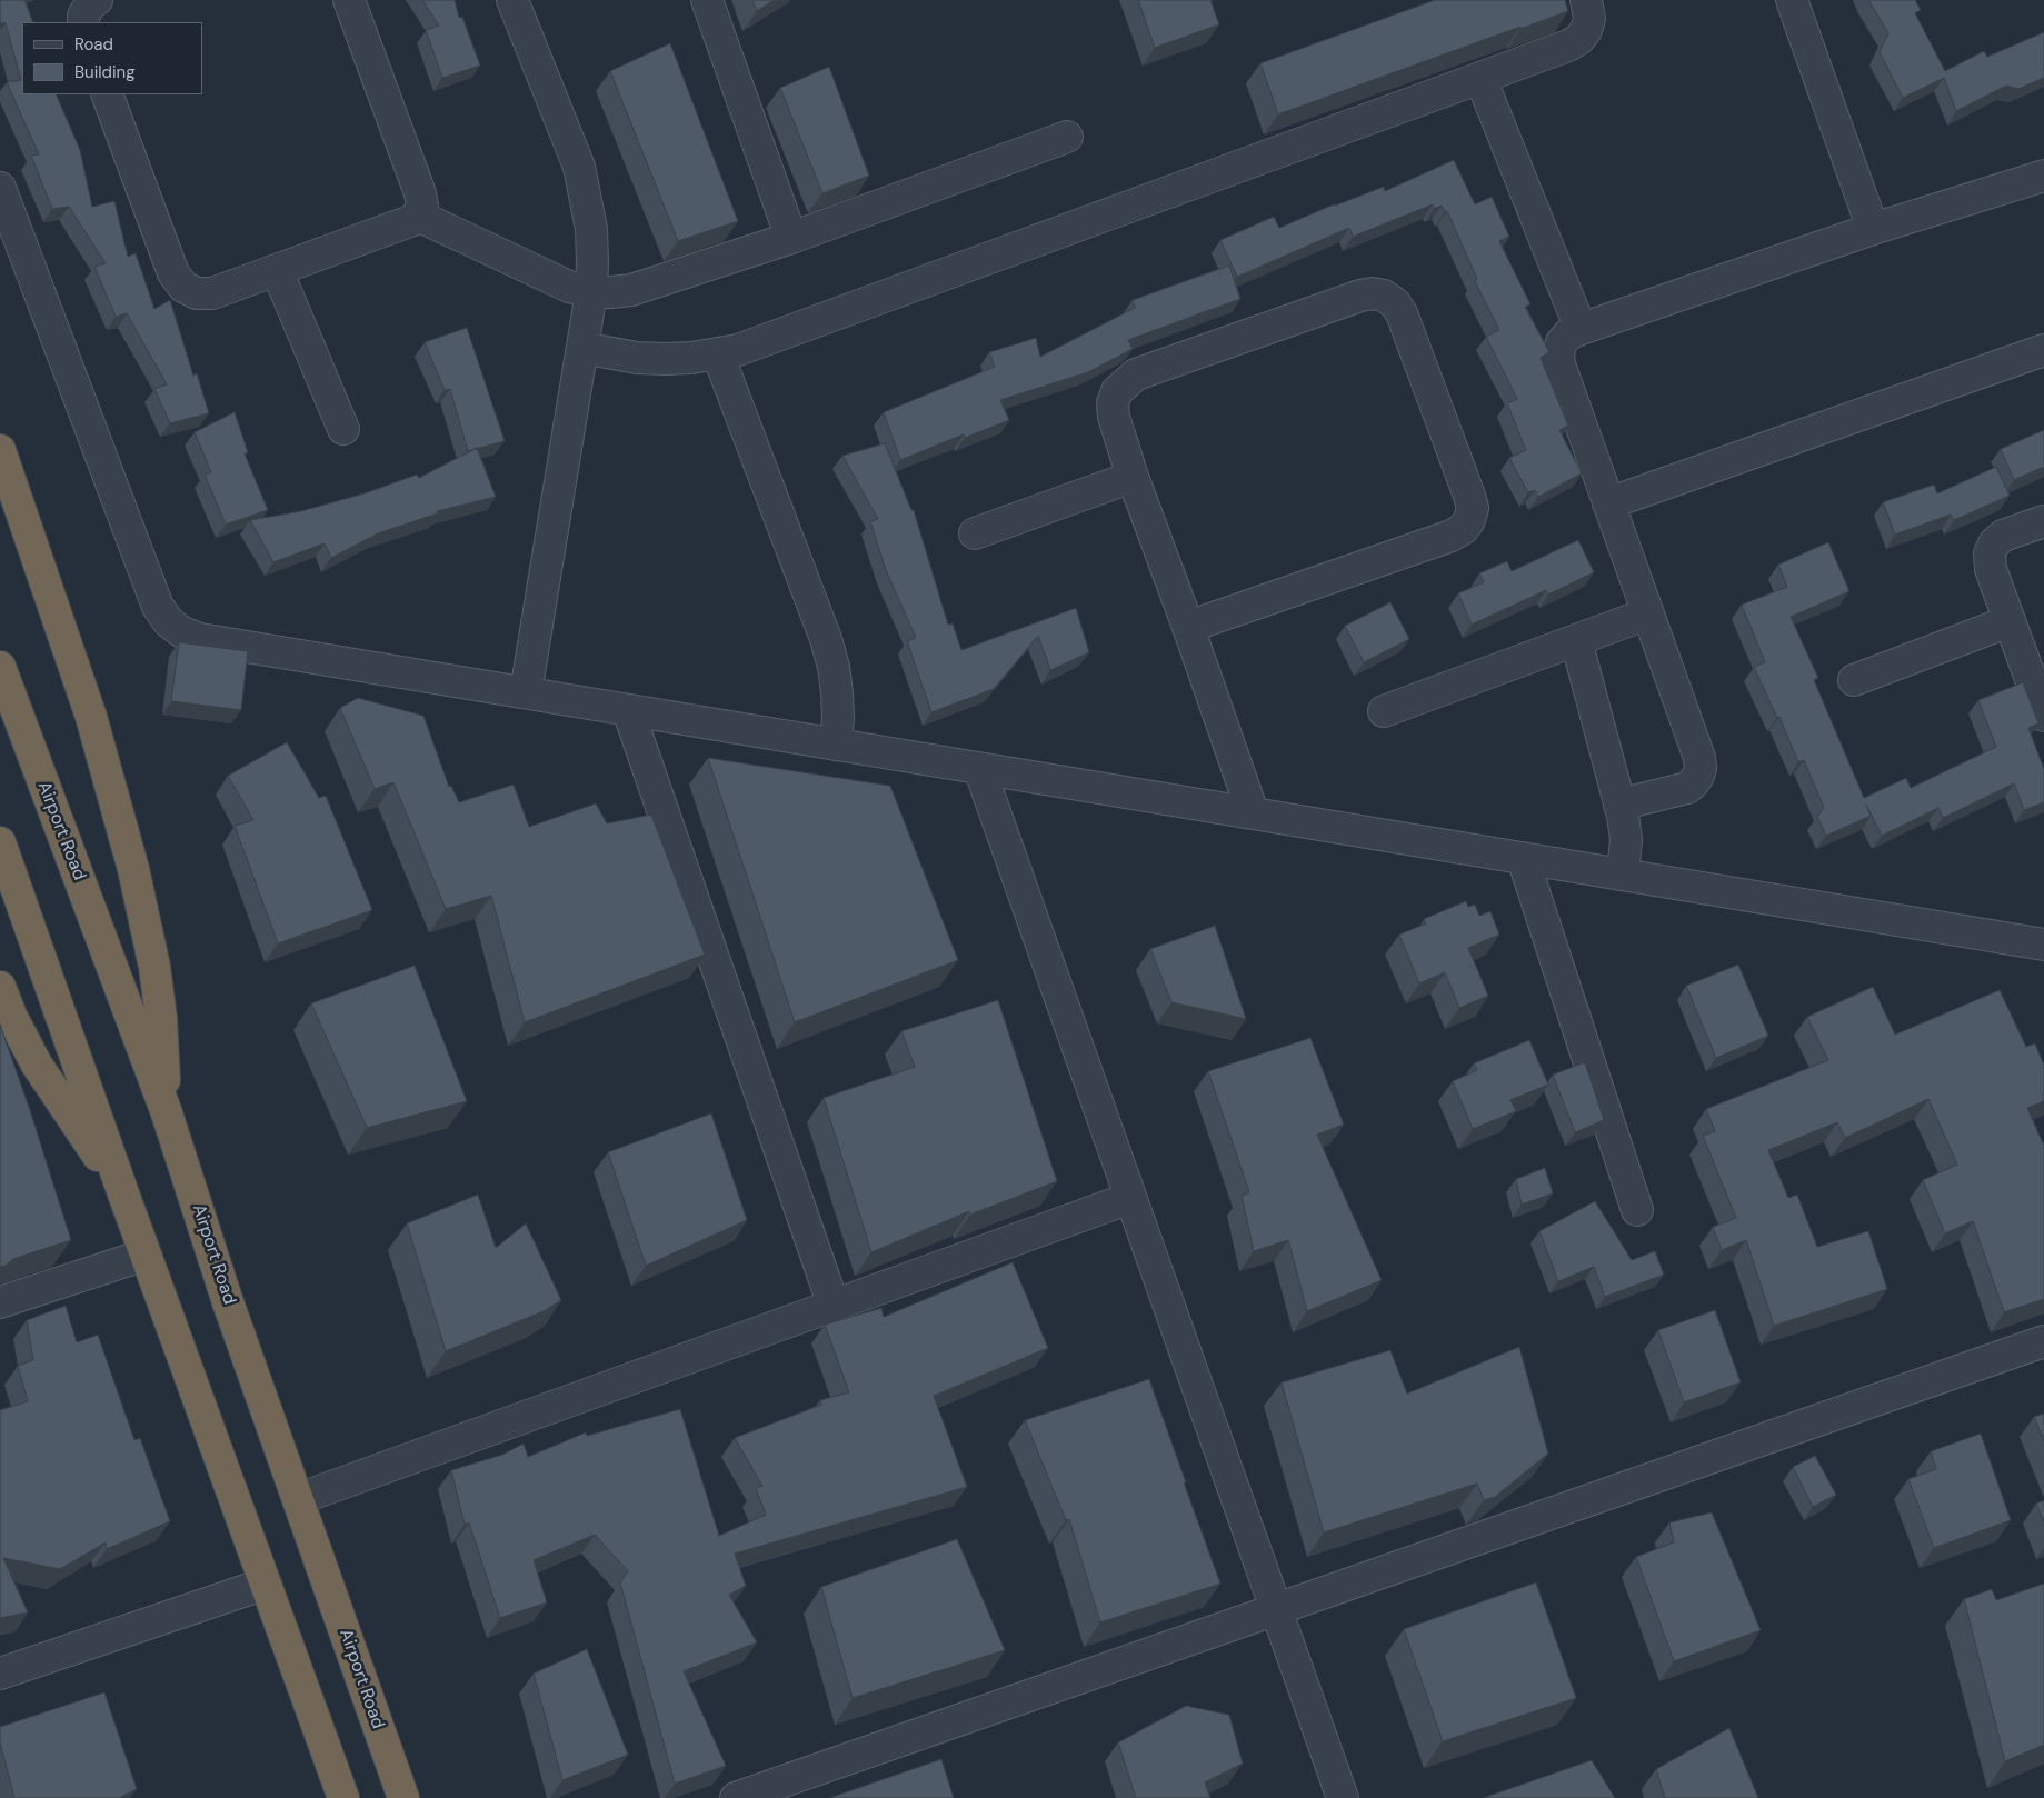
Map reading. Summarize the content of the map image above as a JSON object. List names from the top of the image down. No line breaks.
{"streets":{"highway":["Airport Road"]},"legend":["Road","Building"]}
